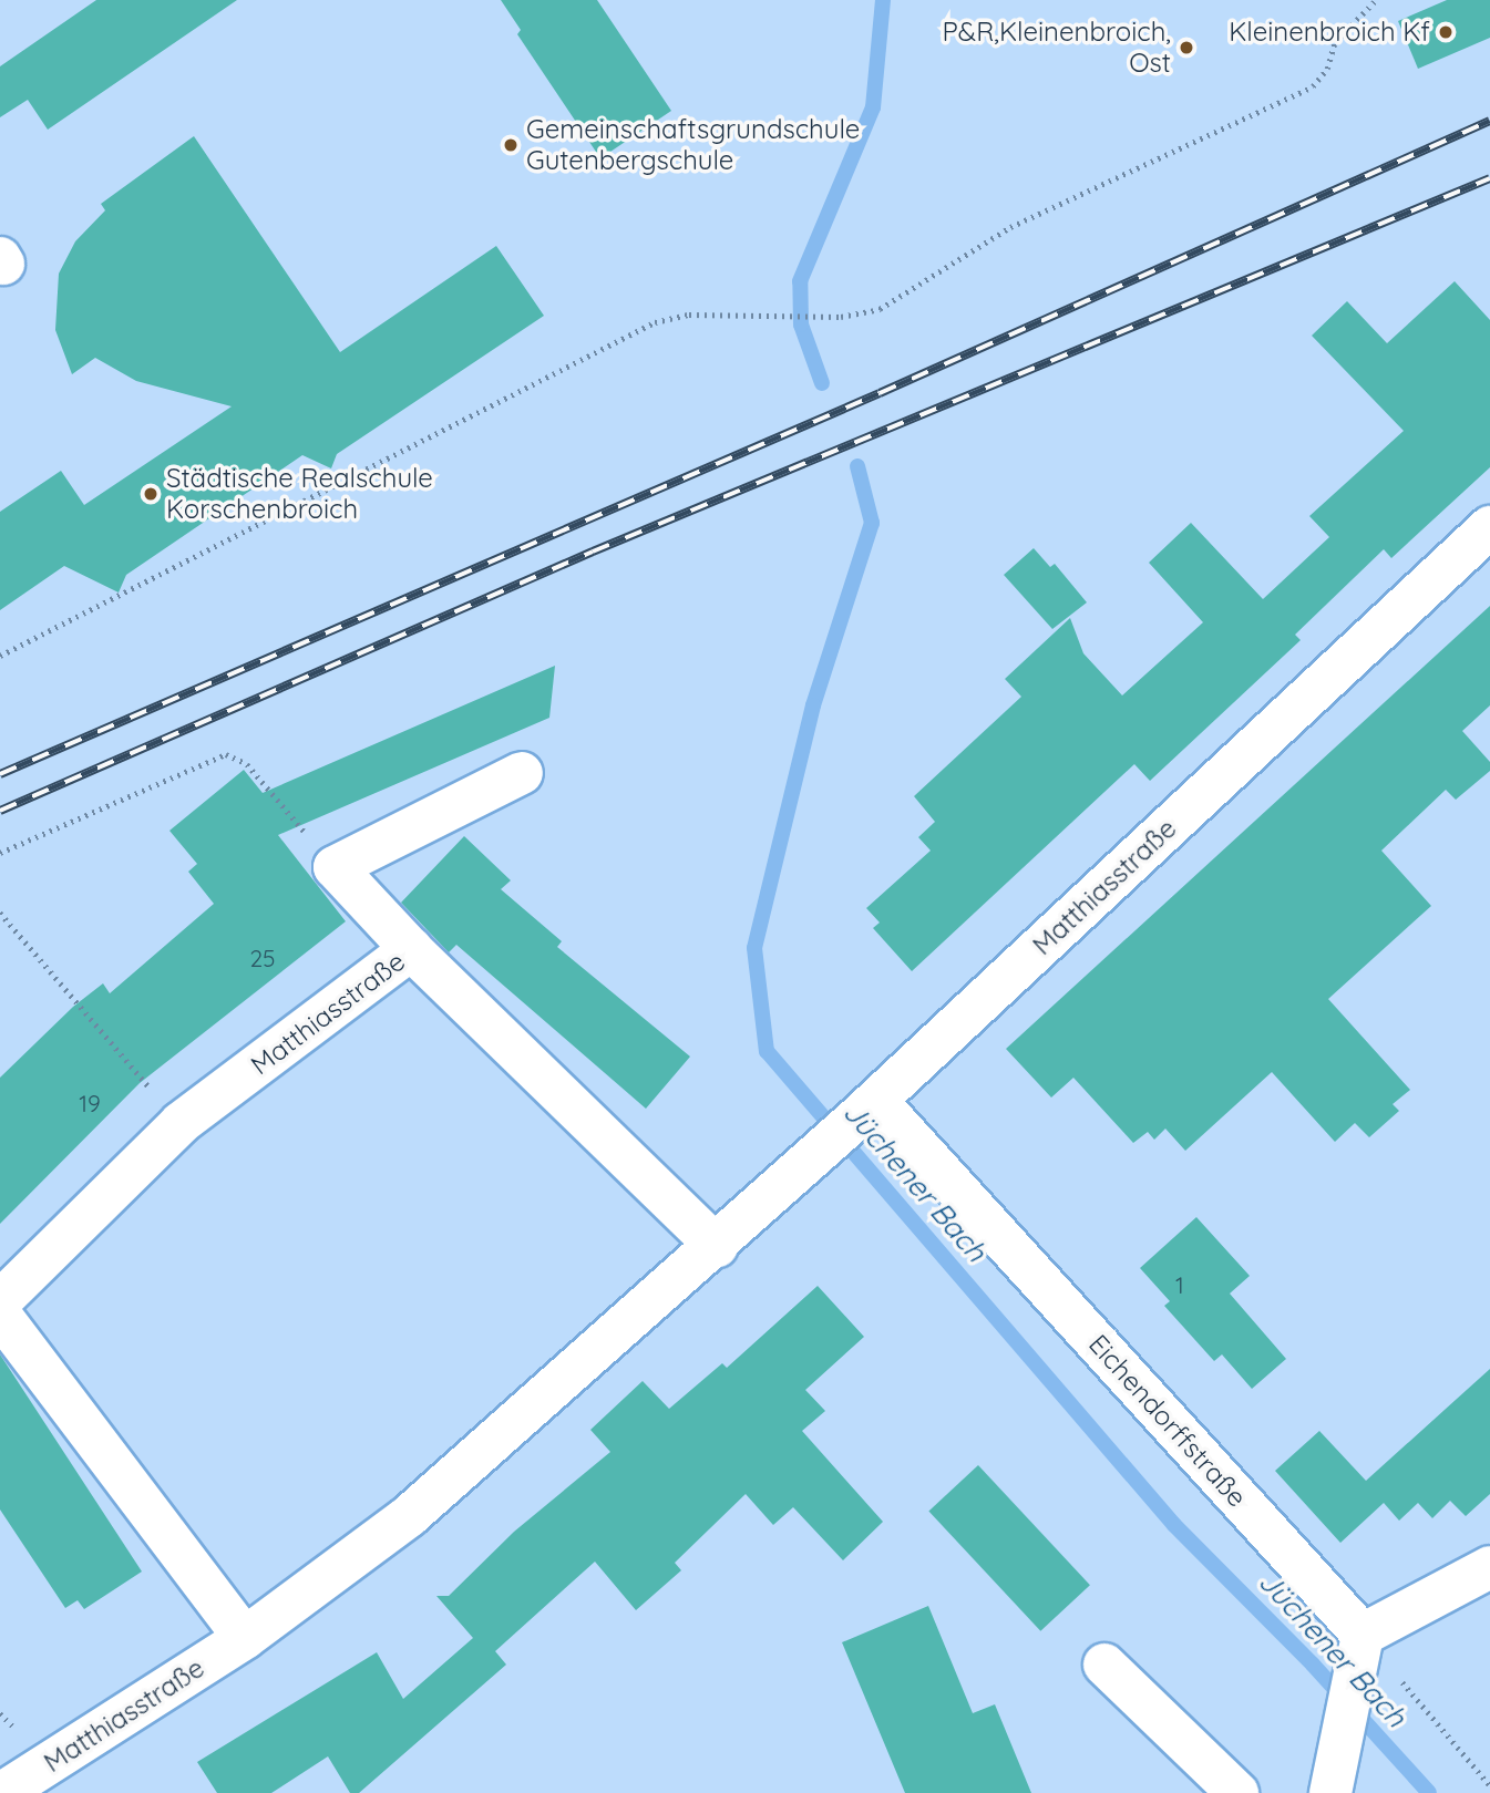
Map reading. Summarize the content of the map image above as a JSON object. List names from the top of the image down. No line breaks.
{"streets":{"street":["Matthiasstraße","Eichendorffstraße"]},"crossings":[["Matthiasstraße","Eichendorffstraße"]],"water":["Jüchener Bach"],"places":["Kleinenbroich Kf","P&R,Kleinenbroich, Ost","Gemeinschaftsgrundschule Gutenbergschule","Städtische Realschule Korschenbroich"],"house_numbers":["25","19","1"]}
